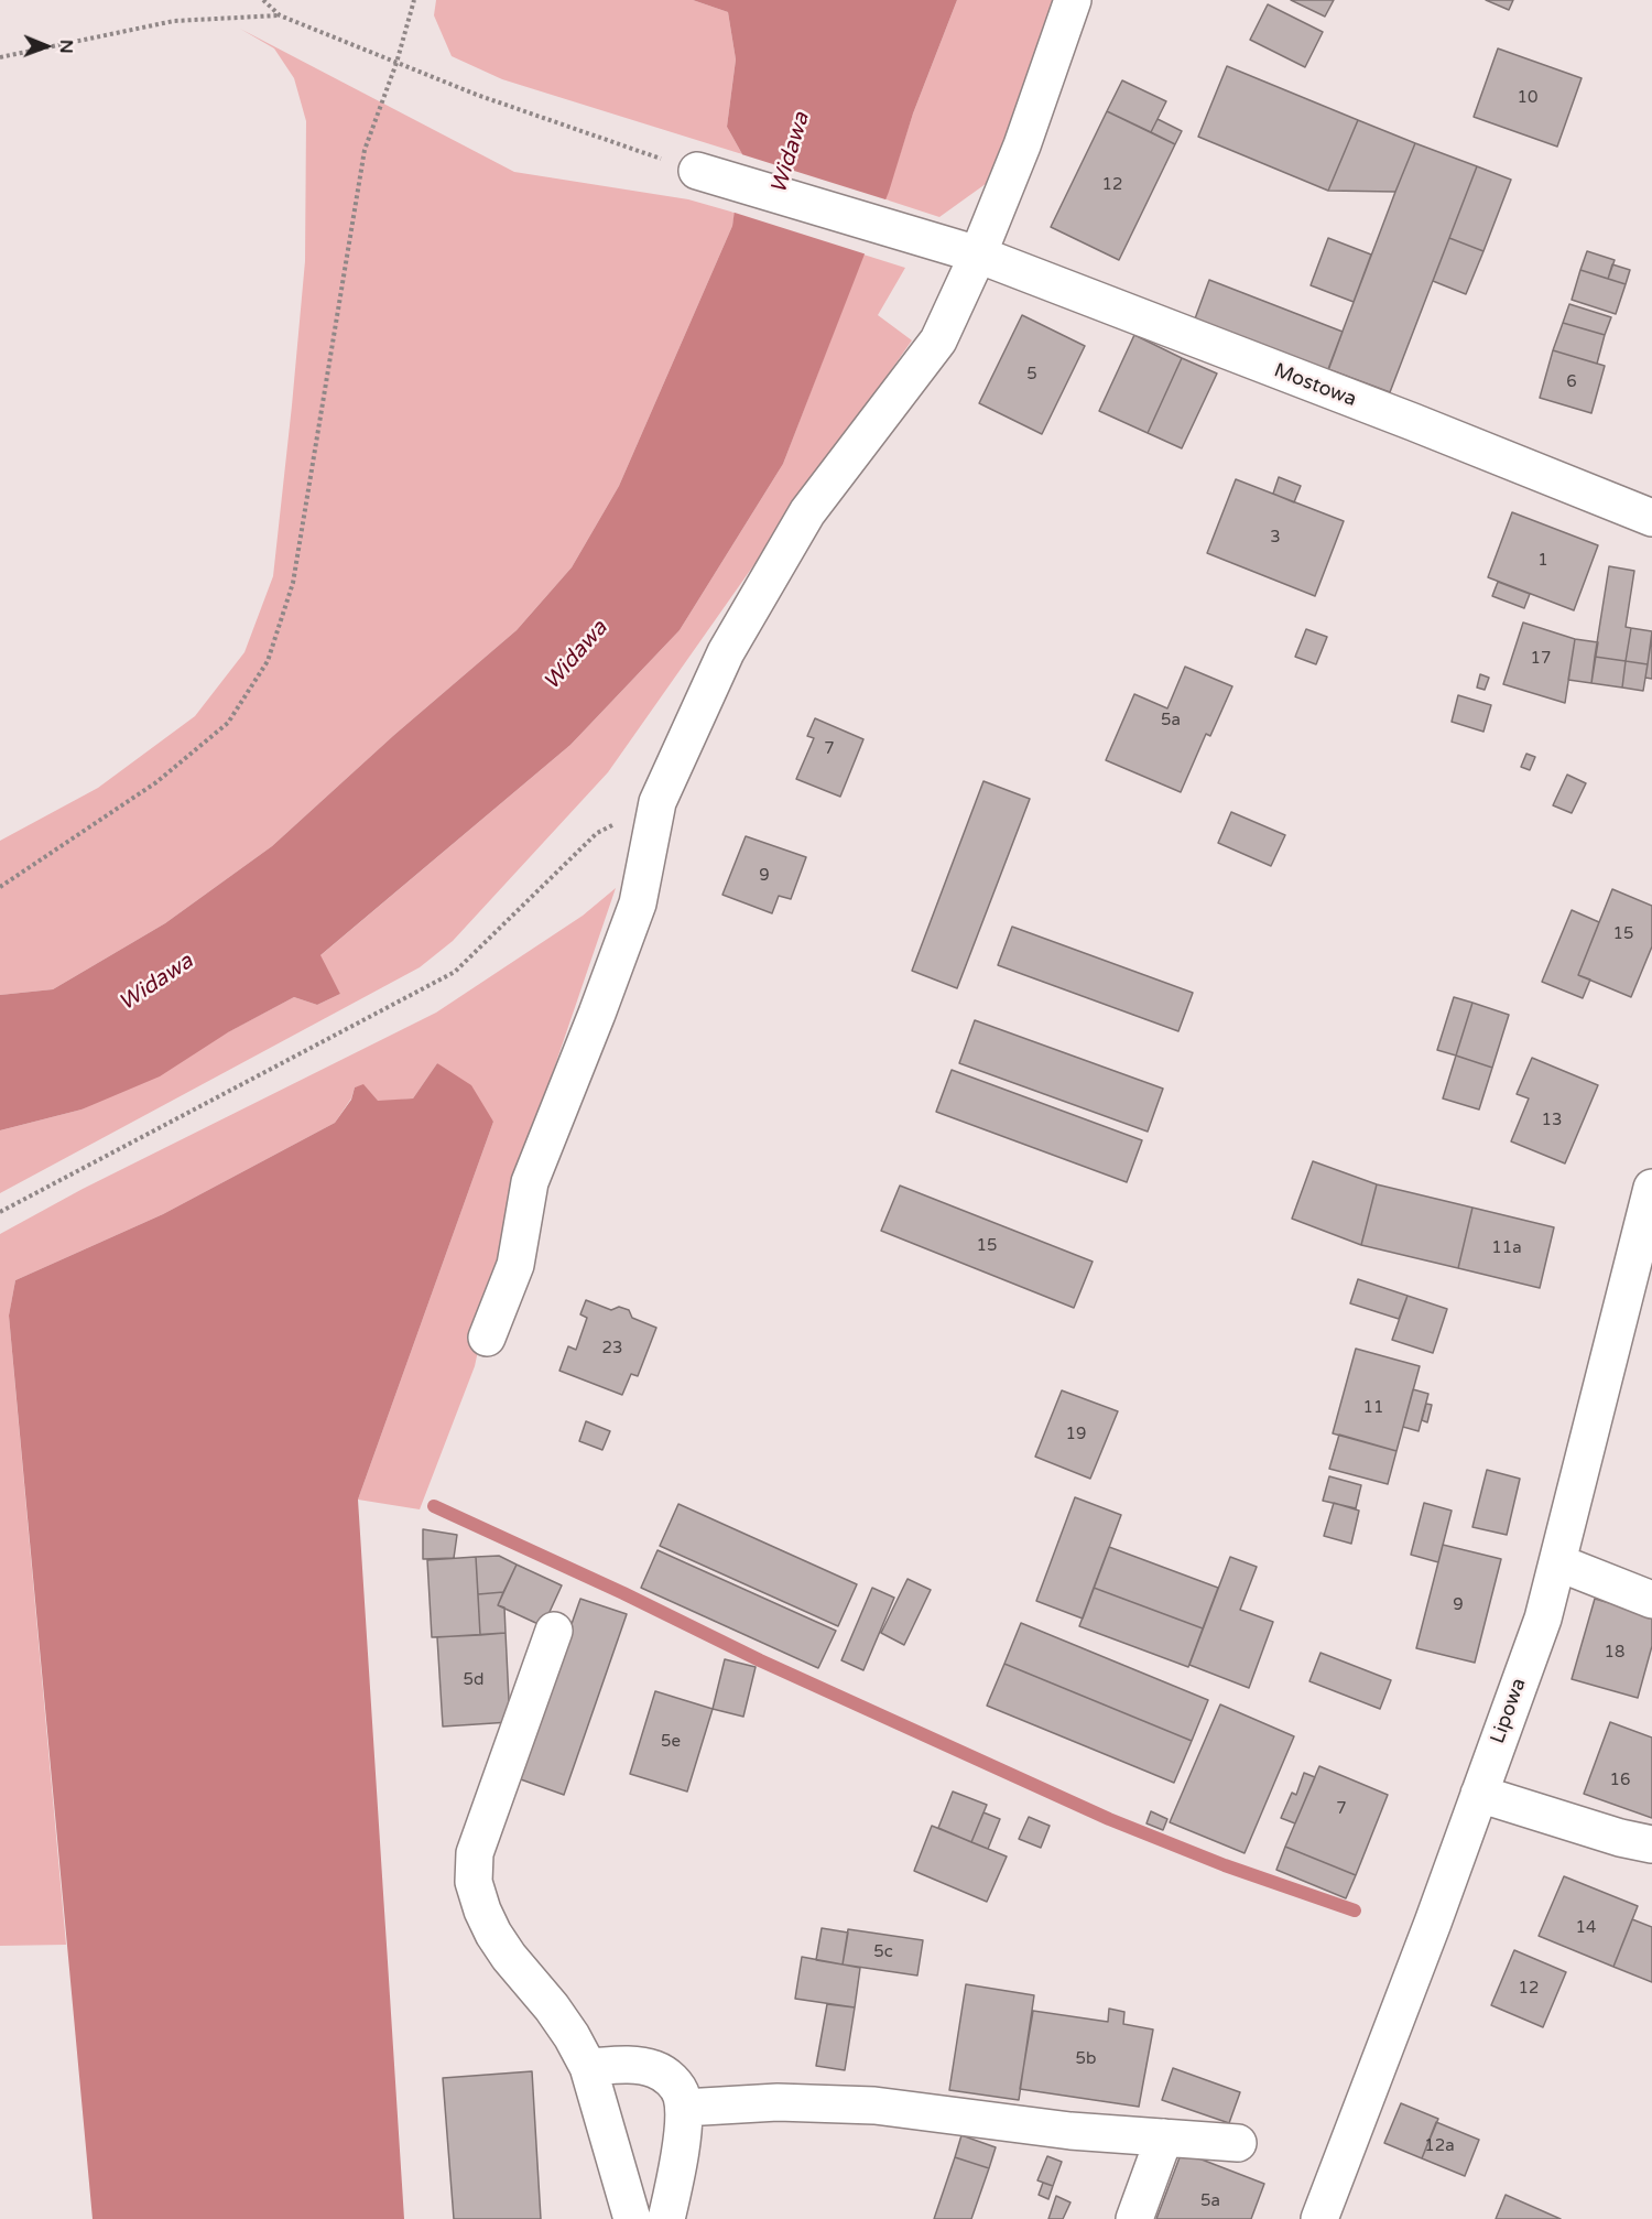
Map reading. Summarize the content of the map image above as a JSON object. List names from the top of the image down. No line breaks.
{"streets":{"street":["Mostowa","Lipowa"]},"water":["Widawa"],"house_numbers":["10","12","5","6","3","1","17","5a","7","9","15","13","15","11a","23","11","19","9","18","5d","5e","16","7","14","5c","12","5b","12a","5a"],"north":"right"}
